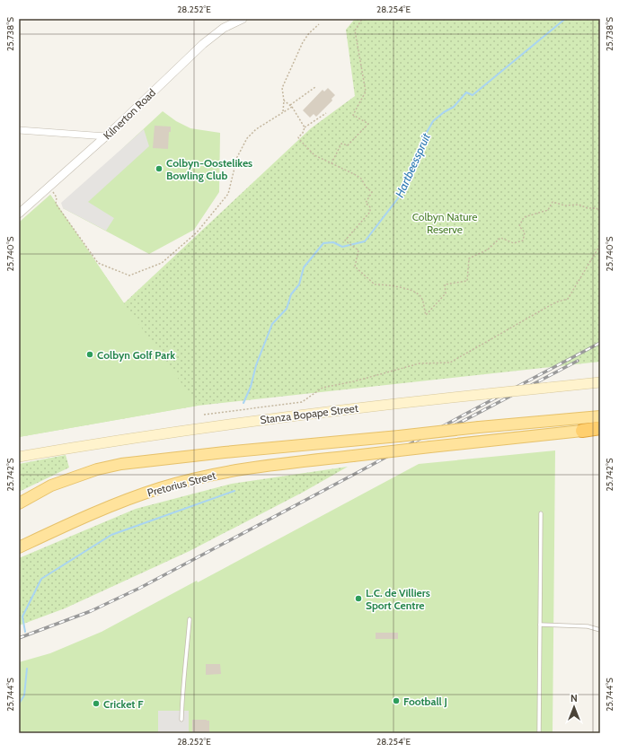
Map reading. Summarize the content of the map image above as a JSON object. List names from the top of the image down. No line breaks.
{"streets":{"main road":["Stanza Bopape Street","Pretorius Street"],"street":["Kilnerton Road"]},"water":["Hartbeesspruit"],"parks":["Colbyn Nature Reserve"],"places":["Colbyn-Oostelikes Bowling Club","Colbyn Golf Park","L.C. de Villiers Sport Centre","Football J","Cricket F"],"north":"top","coordinates":["28.252°E","28.254°E","25.738°S","25.740°S","25.742°S","25.744°S"]}
